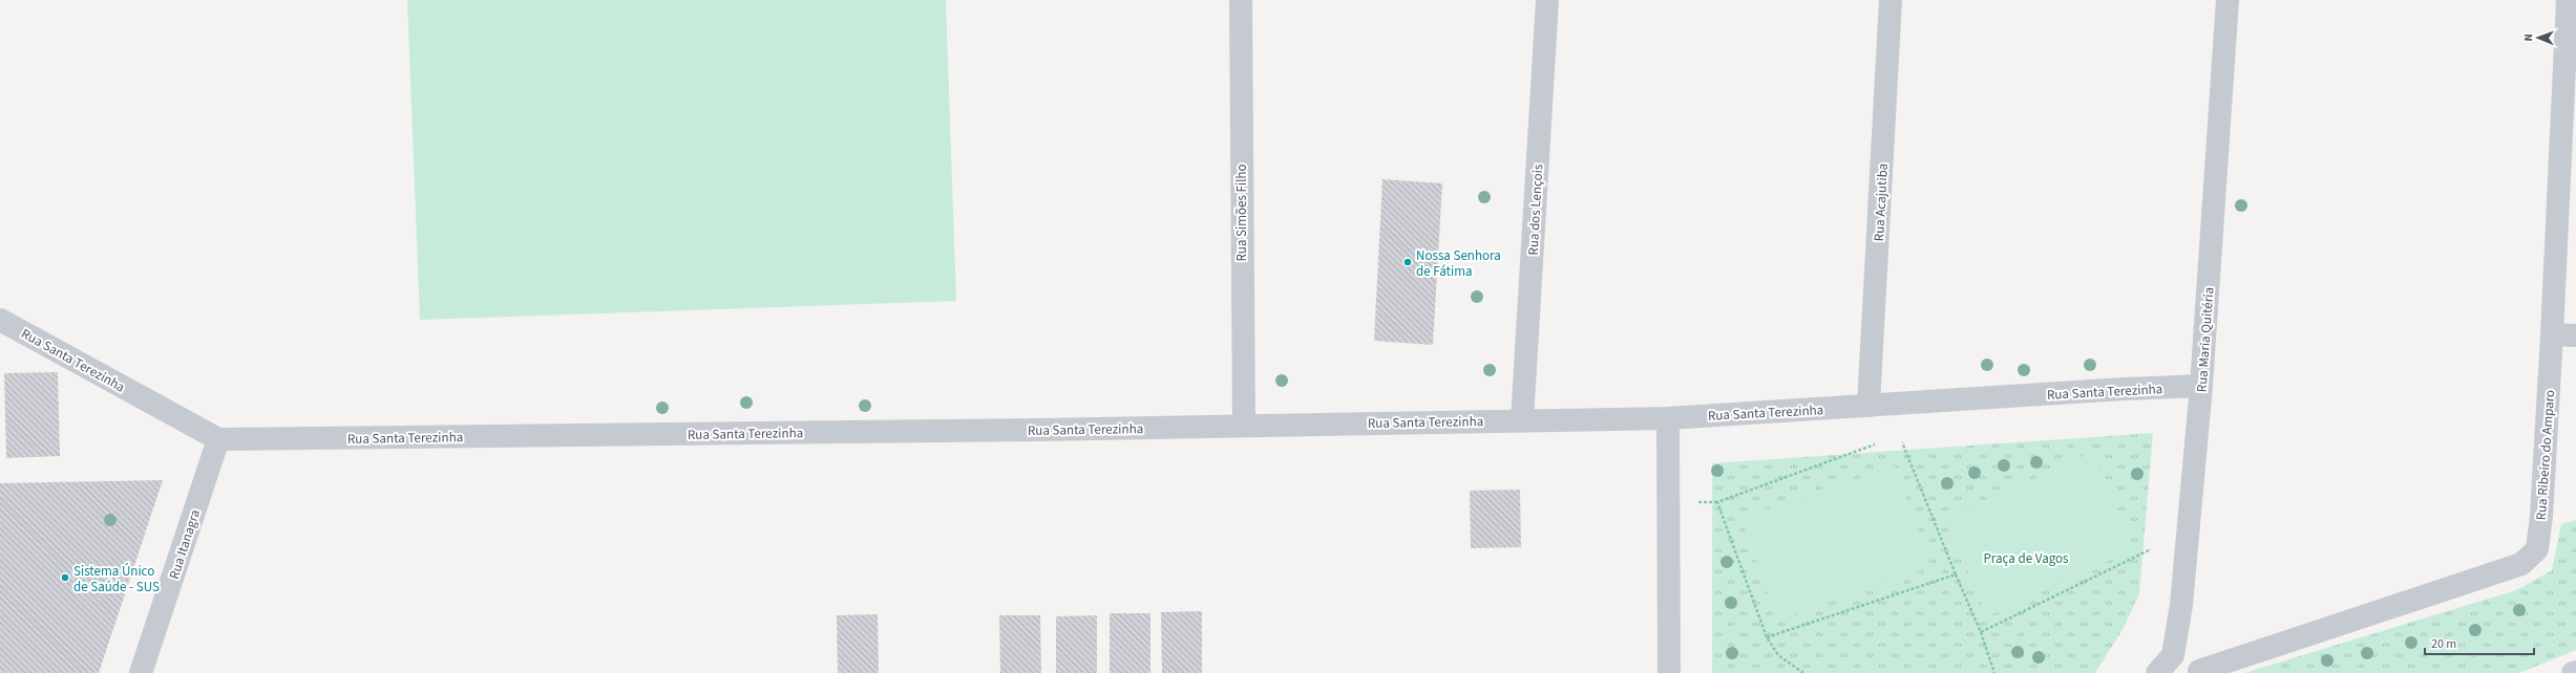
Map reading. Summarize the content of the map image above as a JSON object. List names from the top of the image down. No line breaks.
{"streets":{"street":["Rua Acajutiba","Rua dos Lençois","Rua Simões Filho","Rua Maria Quitéria","Rua Santa Terezinha","Rua Ribeiro do Amparo","Rua Itanagra"]},"crossings":[["Rua Acajutiba","Rua Santa Terezinha"],["Rua dos Lençois","Rua Santa Terezinha"],["Rua Simões Filho","Rua Santa Terezinha"],["Rua Maria Quitéria","Rua Santa Terezinha"],["Rua Santa Terezinha","Rua Itanagra"]],"parks":["Praça de Vagos"],"places":["Nossa Senhora de Fátima","Sistema Único de Saúde - SUS"],"scale_bar":"20 m","north":"left"}
